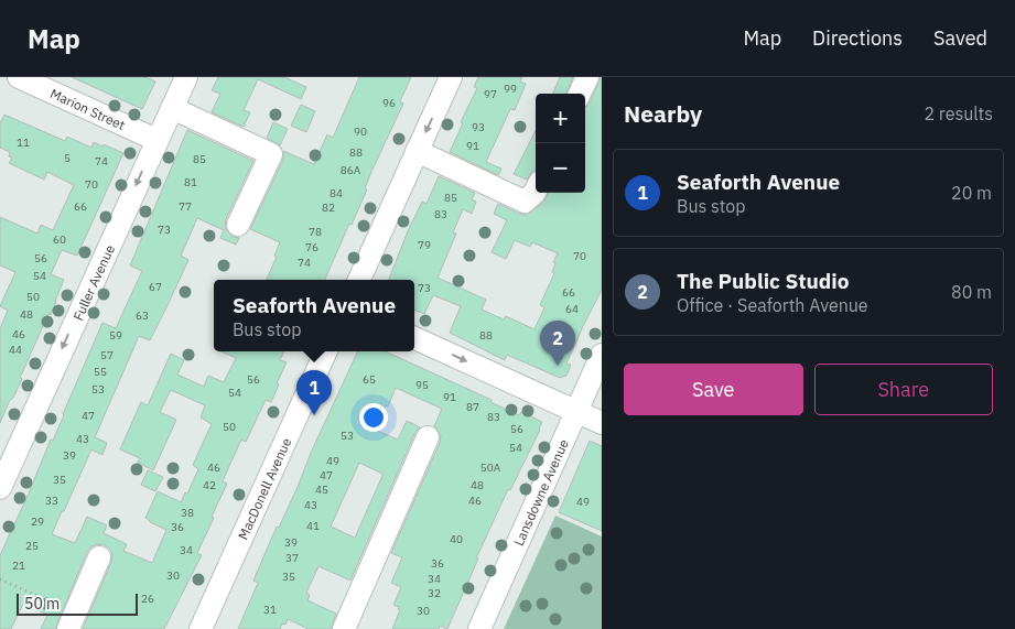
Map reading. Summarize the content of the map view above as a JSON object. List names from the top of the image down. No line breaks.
{"streets":{"street":["Marion Street","Fuller Avenue","MacDonell Avenue","Lansdowne Avenue"]},"crossings":[["Marion Street","Fuller Avenue"]],"one_way":["Fuller Avenue"],"house_numbers":["99","97","96","93","90","11","91","88","5","85","74","86A","81","70","84","85","66","77","82","83","73","78","60","79","76","70","56","74","54","67","73","66","50","64","48","63","46","59","88","44","57","55","56","65","95","53","54","91","87","47","83","50","56","53","43","54","39","49","46","50A","47","35","42","48","45","33","46","49","43","38","29","41","36","40","39","25","34","37","36","21","30","35","34","32","26","31","30"],"scale_bar":"50 m","page":{"header":"Map","nav":["Map","Directions","Saved"],"heading":["Nearby","2 results"],"map_buttons":["+","−"],"list":[{"mark":"1","name":"Seaforth Avenue","note":"Bus stop","value":"20 m"},{"mark":"2","name":"The Public Studio","note":"Office · Seaforth Avenue","value":"80 m"}],"popup":["Seaforth Avenue","Bus stop"],"pins":["2","1"],"buttons":["Save","Share"],"scale":"50 m"}}
